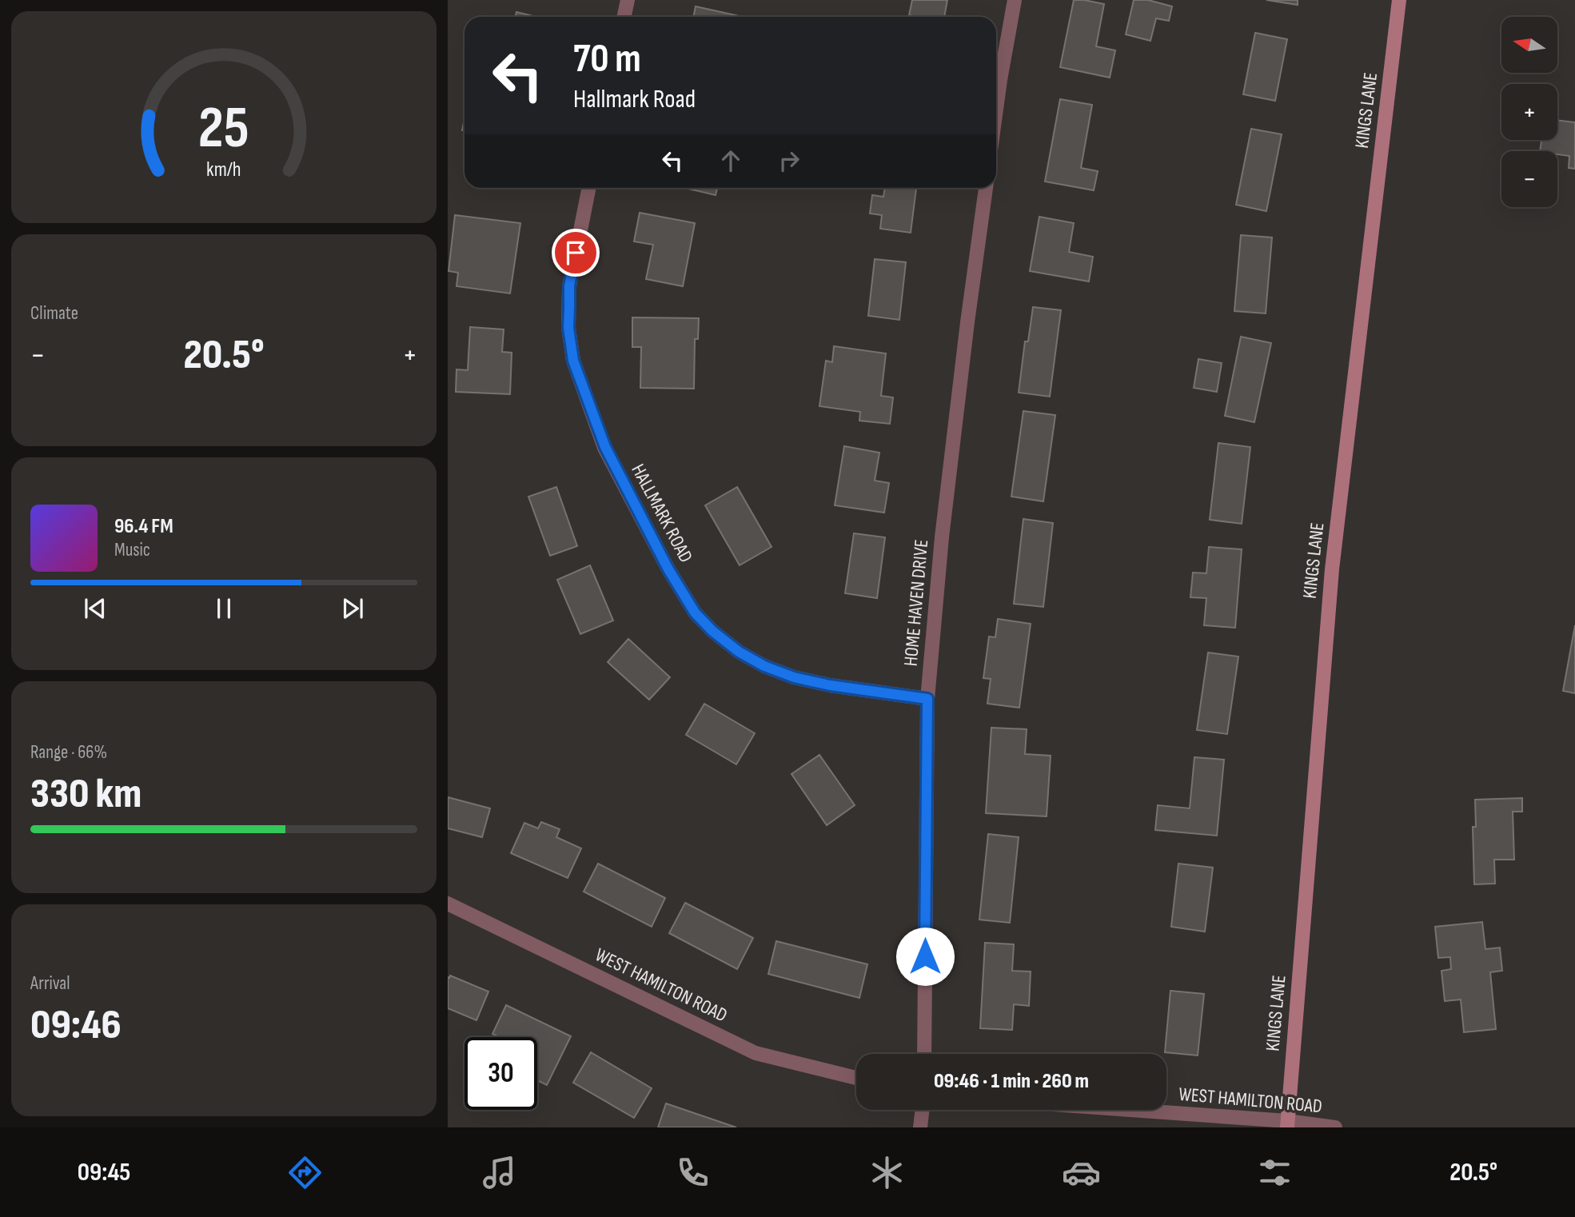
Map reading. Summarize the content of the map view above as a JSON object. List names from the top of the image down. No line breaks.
{"streets":{"street":["KINGS LANE","HALLMARK ROAD","HOME HAVEN DRIVE","WEST HAMILTON ROAD"]},"crossings":[["KINGS LANE","WEST HAMILTON ROAD"],["HALLMARK ROAD","HOME HAVEN DRIVE"]],"north":"left","page":{"map_buttons":["+","−"],"turn":["70 m","Hallmark Road"],"tile":["Climate",["Range · 66%","330 km"],["Arrival","09:46"]],"heat":["−","20.5°","+"],"song":["96.4 FM","Music"],"limit":"30","trip":"09:46 · 1 min · 260 m","tabs":["09:45","20.5°"],"gauge":["25","km/h"]}}
